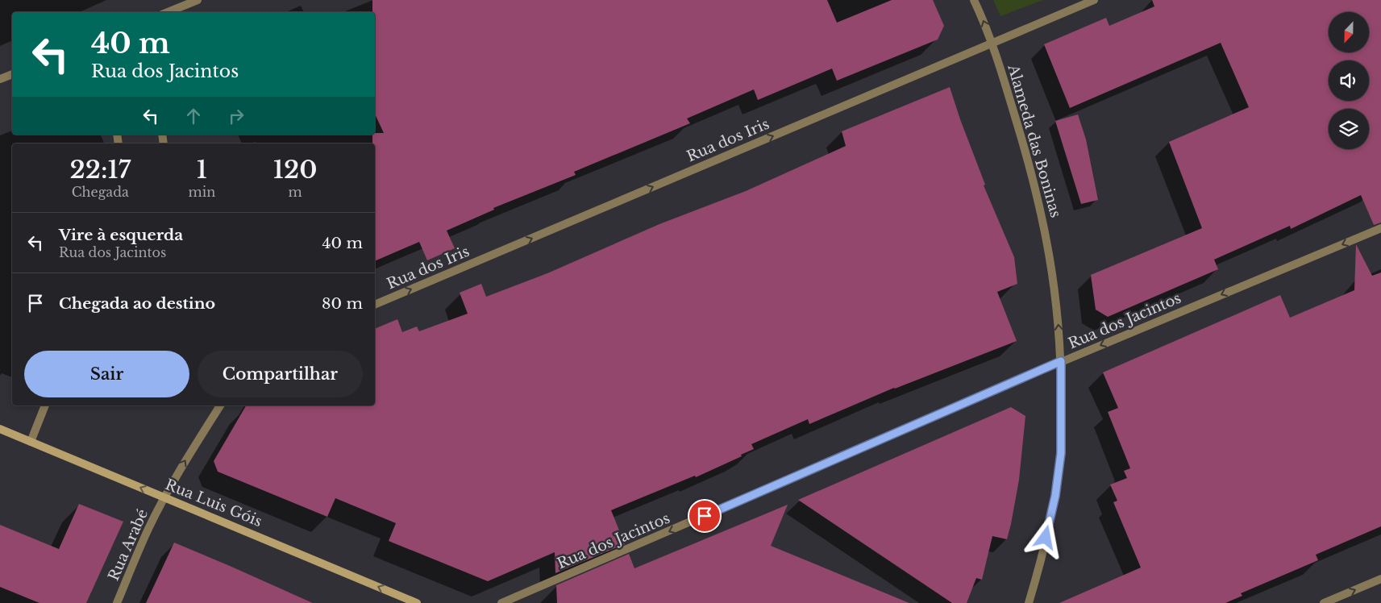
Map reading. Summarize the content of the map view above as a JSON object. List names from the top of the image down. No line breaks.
{"streets":{"street":["Rua dos Iris","Alameda das Boninas","Rua dos Jacintos","Rua Luis Góis","Rua Arabé"]},"crossings":[["Rua dos Iris","Alameda das Boninas"],["Alameda das Boninas","Rua dos Jacintos"],["Rua Luis Góis","Rua Arabé"]],"one_way":["Rua dos Iris","Alameda das Boninas","Rua dos Jacintos","Rua Luis Góis"],"north":"bottom","page":{"turn":["40 m","Rua dos Jacintos"],"eta":["22:17","Chegada","1","min","120","m"],"list":[{"name":"Vire à esquerda","note":"Rua dos Jacintos","value":"40 m"},{"name":"Chegada ao destino","value":"80 m"}],"buttons":["Sair","Compartilhar"]}}
